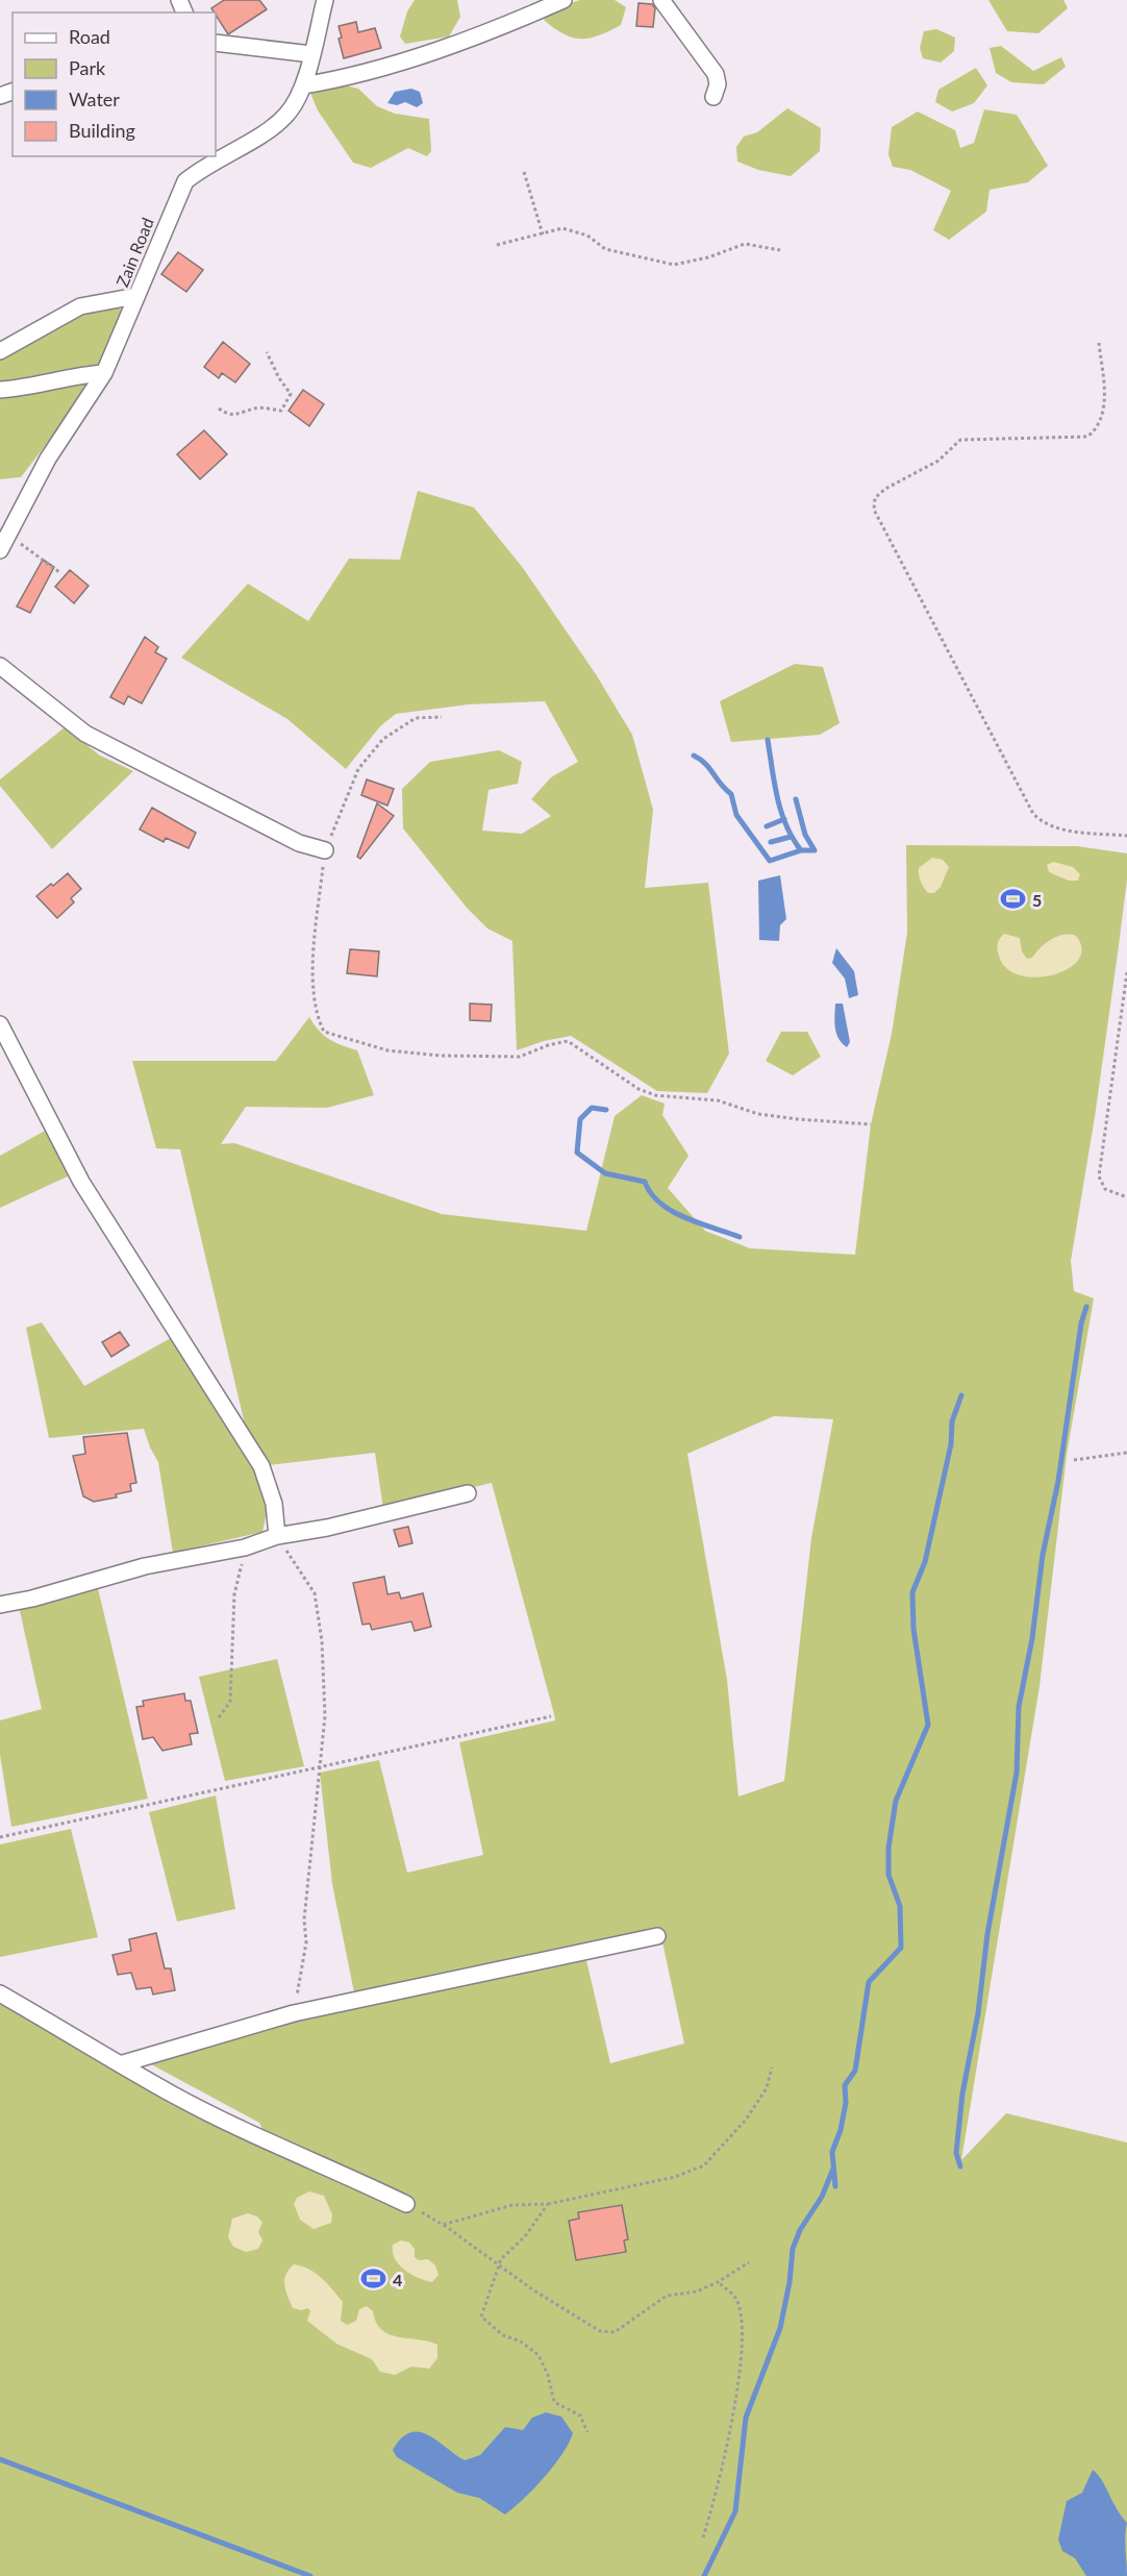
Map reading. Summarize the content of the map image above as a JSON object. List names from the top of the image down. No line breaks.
{"streets":{"street":["Zain Road"]},"places":{"sports":["5","4"]},"legend":["Road","Park","Water","Building"]}
